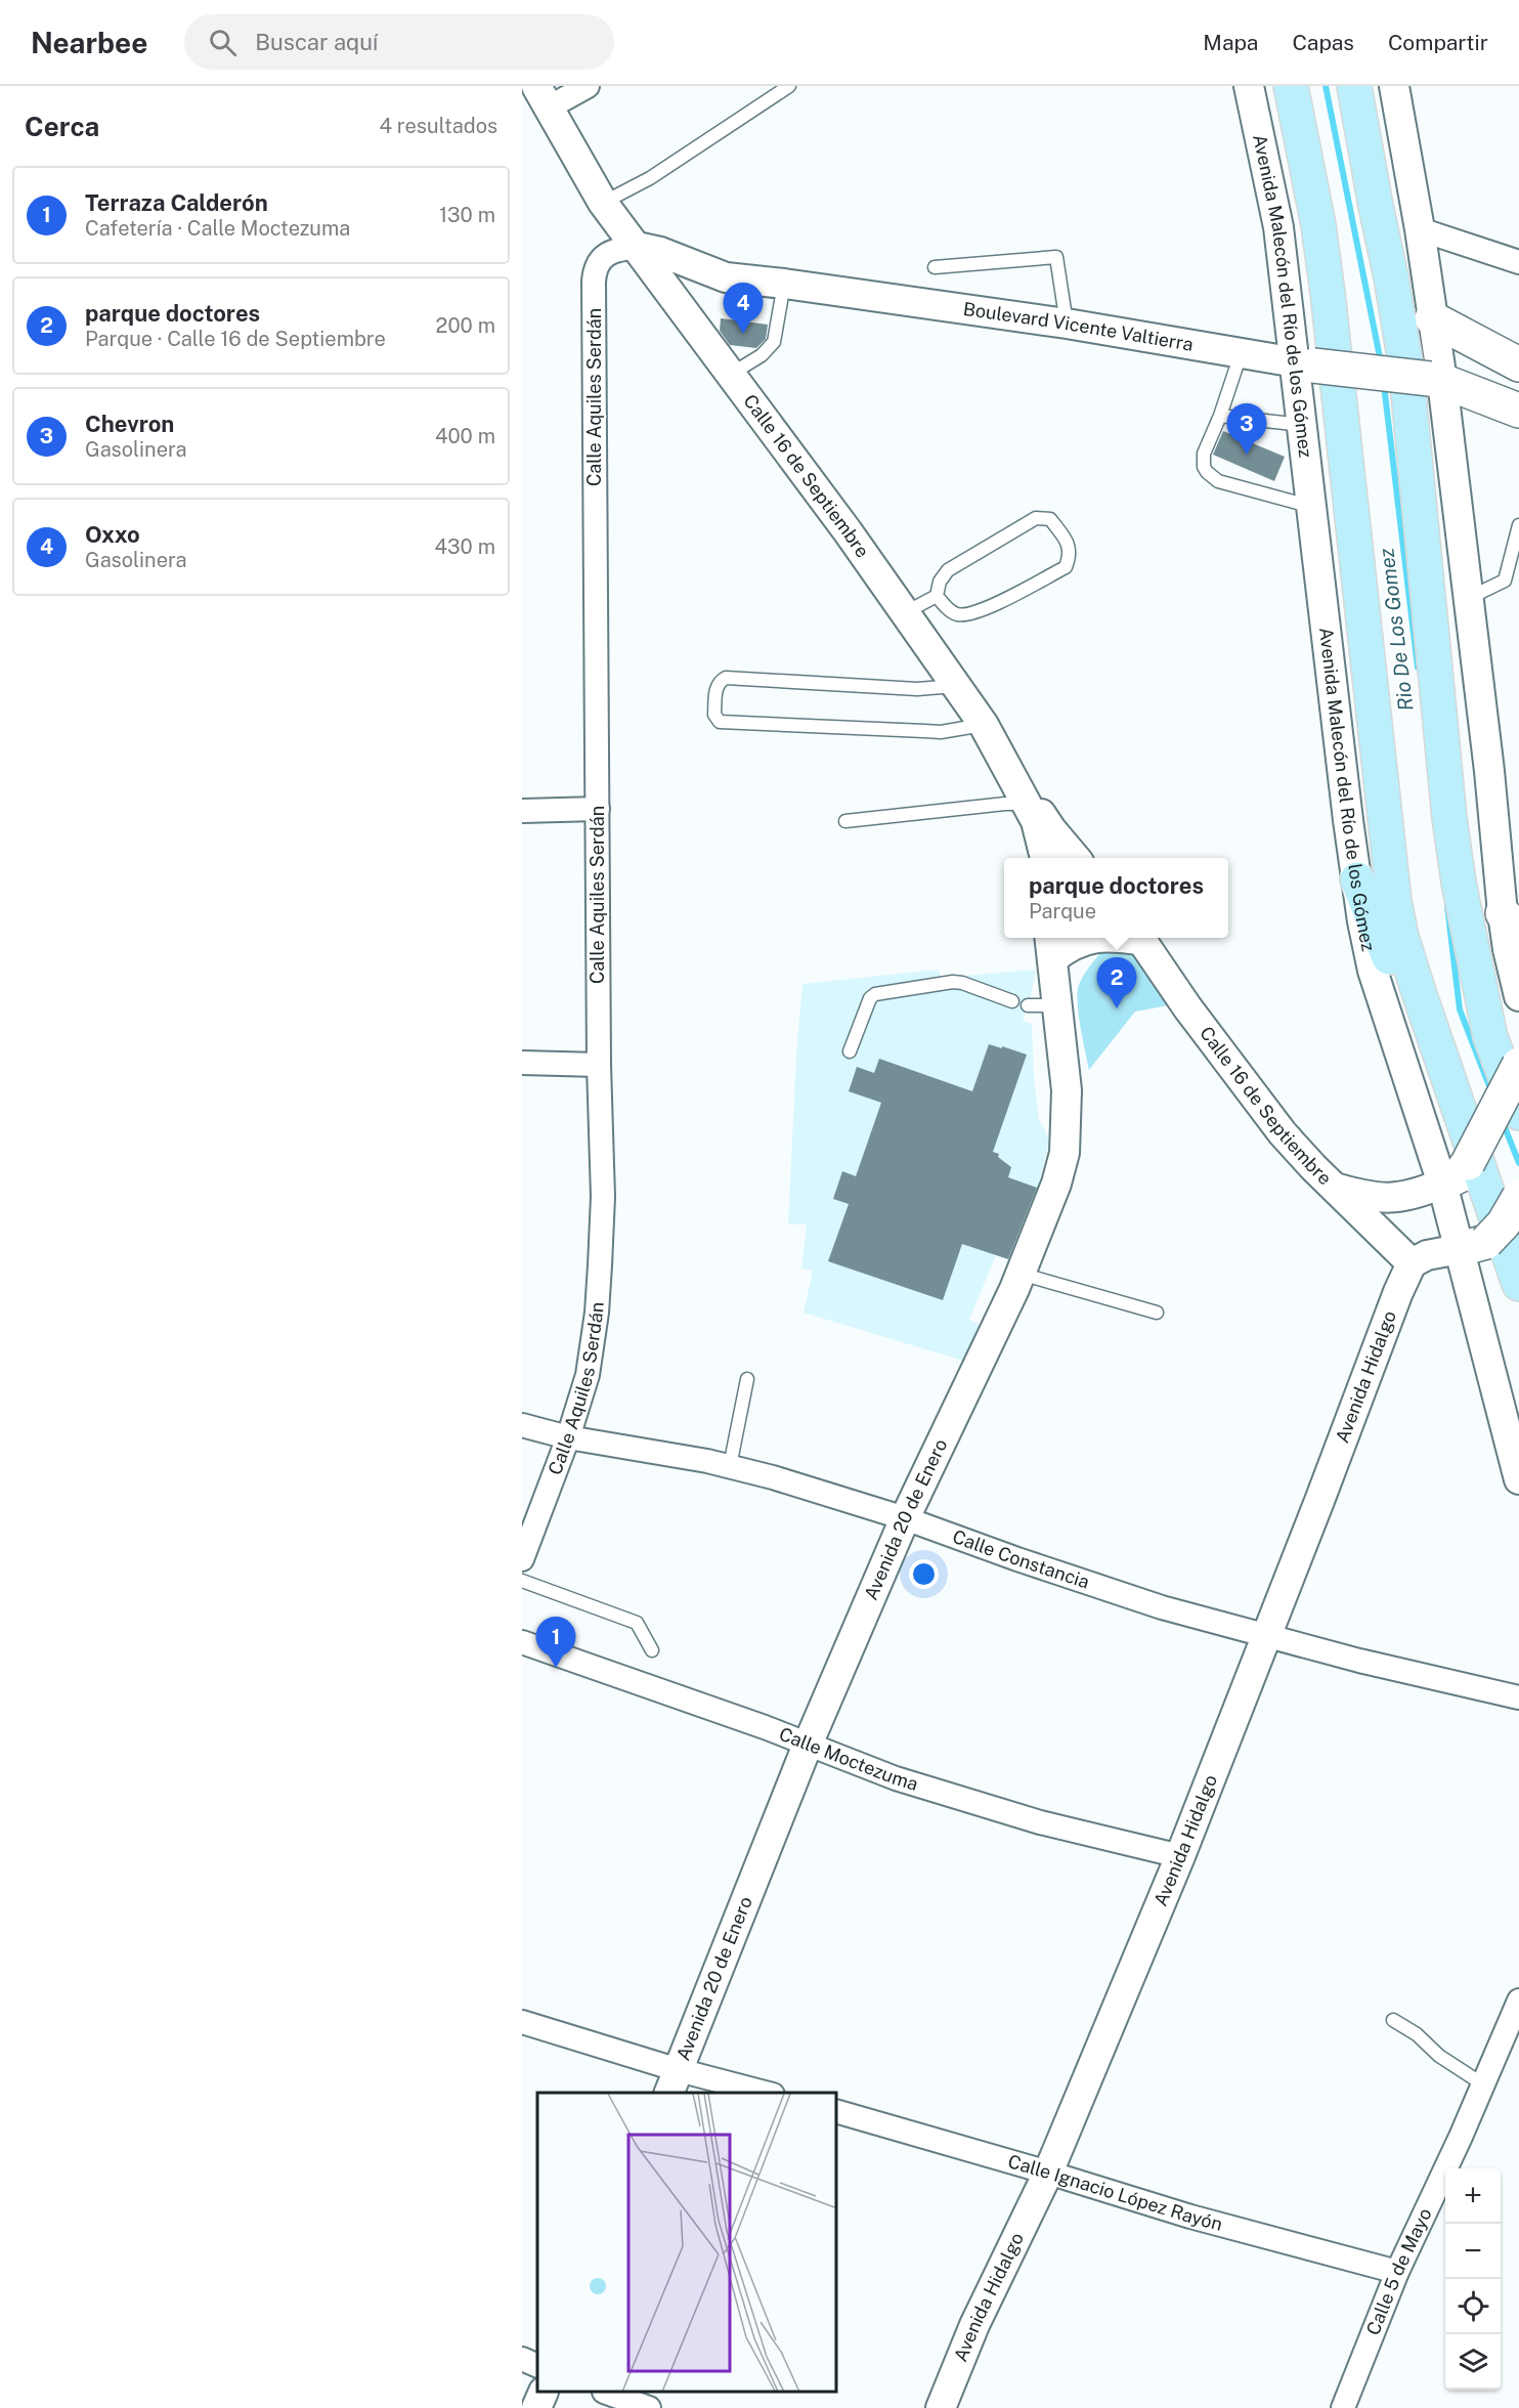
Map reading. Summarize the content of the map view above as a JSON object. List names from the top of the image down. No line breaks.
{"streets":{"main road":["Avenida Malecón del Río de los Gómez","Boulevard Vicente Valtierra"],"street":["Calle Aquiles Serdán","Calle 16 de Septiembre","Avenida Hidalgo","Avenida 20 de Enero","Calle Constancia","Calle Moctezuma","Calle Ignacio López Rayón","Calle 5 de Mayo"]},"crossings":[["Avenida Malecón del Río de los Gómez","Boulevard Vicente Valtierra"],["Boulevard Vicente Valtierra","Calle Aquiles Serdán"],["Boulevard Vicente Valtierra","Calle 16 de Septiembre"],["Calle Aquiles Serdán","Calle 16 de Septiembre"],["Calle Aquiles Serdán","Calle Constancia"],["Calle 16 de Septiembre","Avenida Hidalgo"],["Avenida Hidalgo","Calle Constancia"],["Avenida Hidalgo","Calle Moctezuma"],["Avenida Hidalgo","Calle Ignacio López Rayón"],["Avenida 20 de Enero","Calle Constancia"],["Avenida 20 de Enero","Calle Moctezuma"],["Calle Ignacio López Rayón","Calle 5 de Mayo"]],"water":["Rio De Los Gomez"],"page":{"header":"Nearbee","search":"Buscar aquí","nav":["Mapa","Capas","Compartir"],"heading":["Cerca","4 resultados"],"list":[{"mark":"1","name":"Terraza Calderón","note":"Cafetería · Calle Moctezuma","value":"130 m"},{"mark":"2","name":"parque doctores","note":"Parque · Calle 16 de Septiembre","value":"200 m"},{"mark":"3","name":"Chevron","note":"Gasolinera","value":"400 m"},{"mark":"4","name":"Oxxo","note":"Gasolinera","value":"430 m"}],"pins":["4","3","2","1"],"popup":["parque doctores","Parque"],"map_buttons":["+","−"]}}
